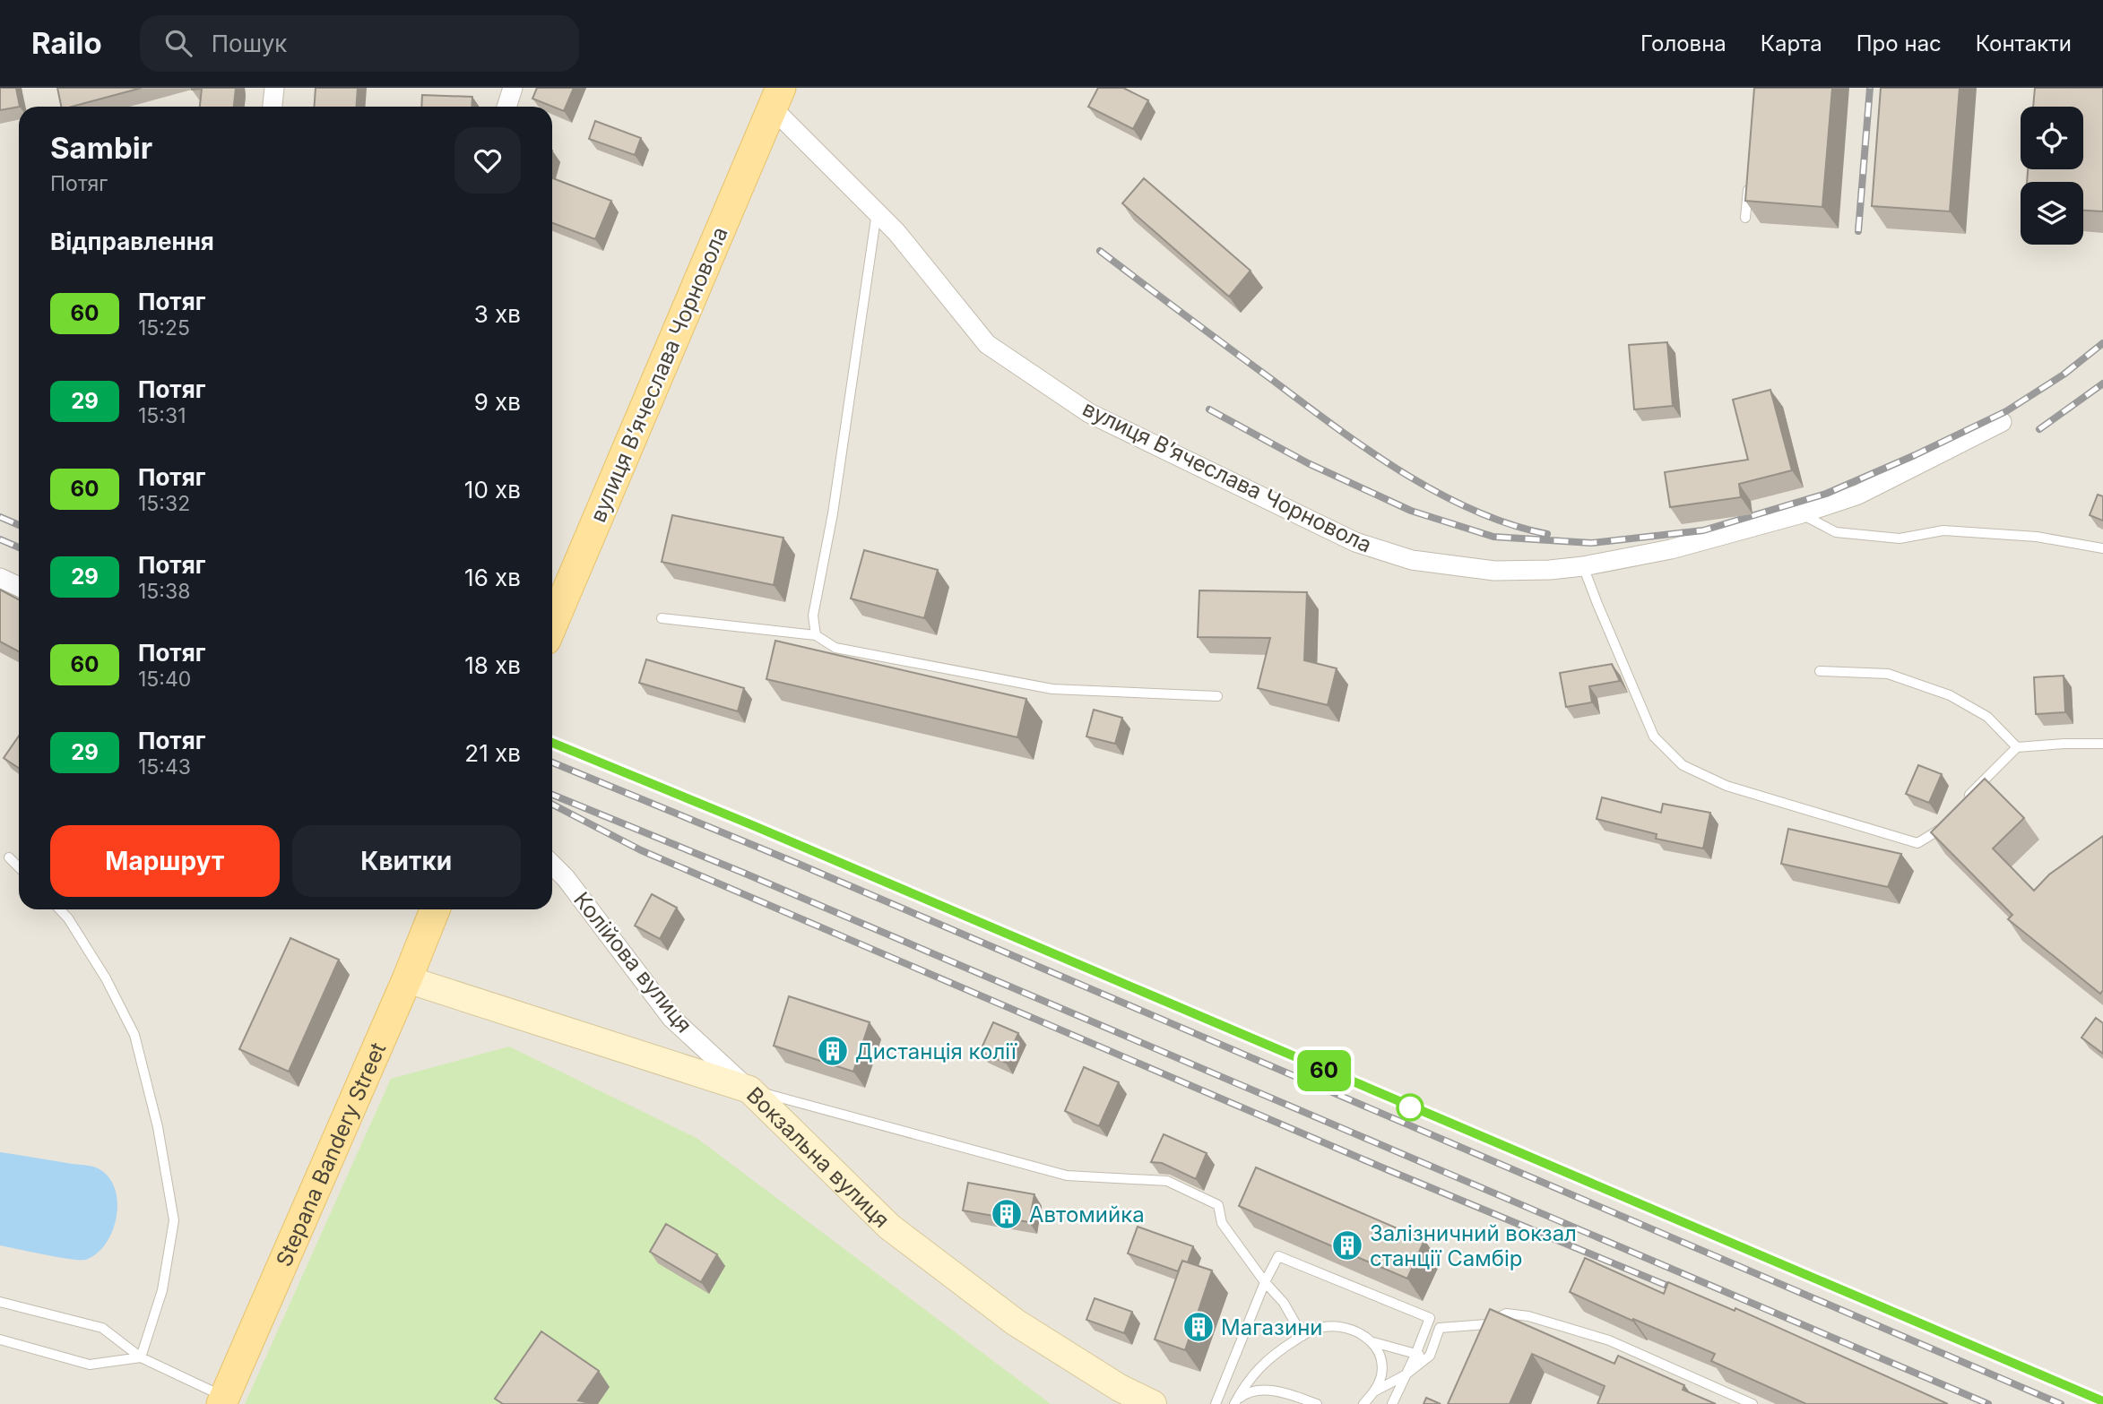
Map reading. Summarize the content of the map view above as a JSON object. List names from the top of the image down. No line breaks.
{"streets":{"main road":["вулиця Вʼячеслава Чорновола","Stepana Bandery Street","Вокзальна вулиця"],"street":["Колійова вулиця"]},"crossings":[["Колійова вулиця","Вокзальна вулиця"],["Stepana Bandery Street","Вокзальна вулиця"]],"places":{"building":["Дистанція колії","Автомийка","Залізничний вокзал станції Самбір","Магазини"]},"page":{"header":"Railo","search":"Пошук","nav":["Головна","Карта","Про нас","Контакти"],"on_map":"60","heading":[["Sambir","Потяг"],"Відправлення"],"list":[{"mark":"60","name":"Потяг","note":"15:25","value":"3 хв"},{"mark":"29","name":"Потяг","note":"15:31","value":"9 хв"},{"mark":"60","name":"Потяг","note":"15:32","value":"10 хв"},{"mark":"29","name":"Потяг","note":"15:38","value":"16 хв"},{"mark":"60","name":"Потяг","note":"15:40","value":"18 хв"},{"mark":"29","name":"Потяг","note":"15:43","value":"21 хв"}],"buttons":["Маршрут","Квитки"]}}
